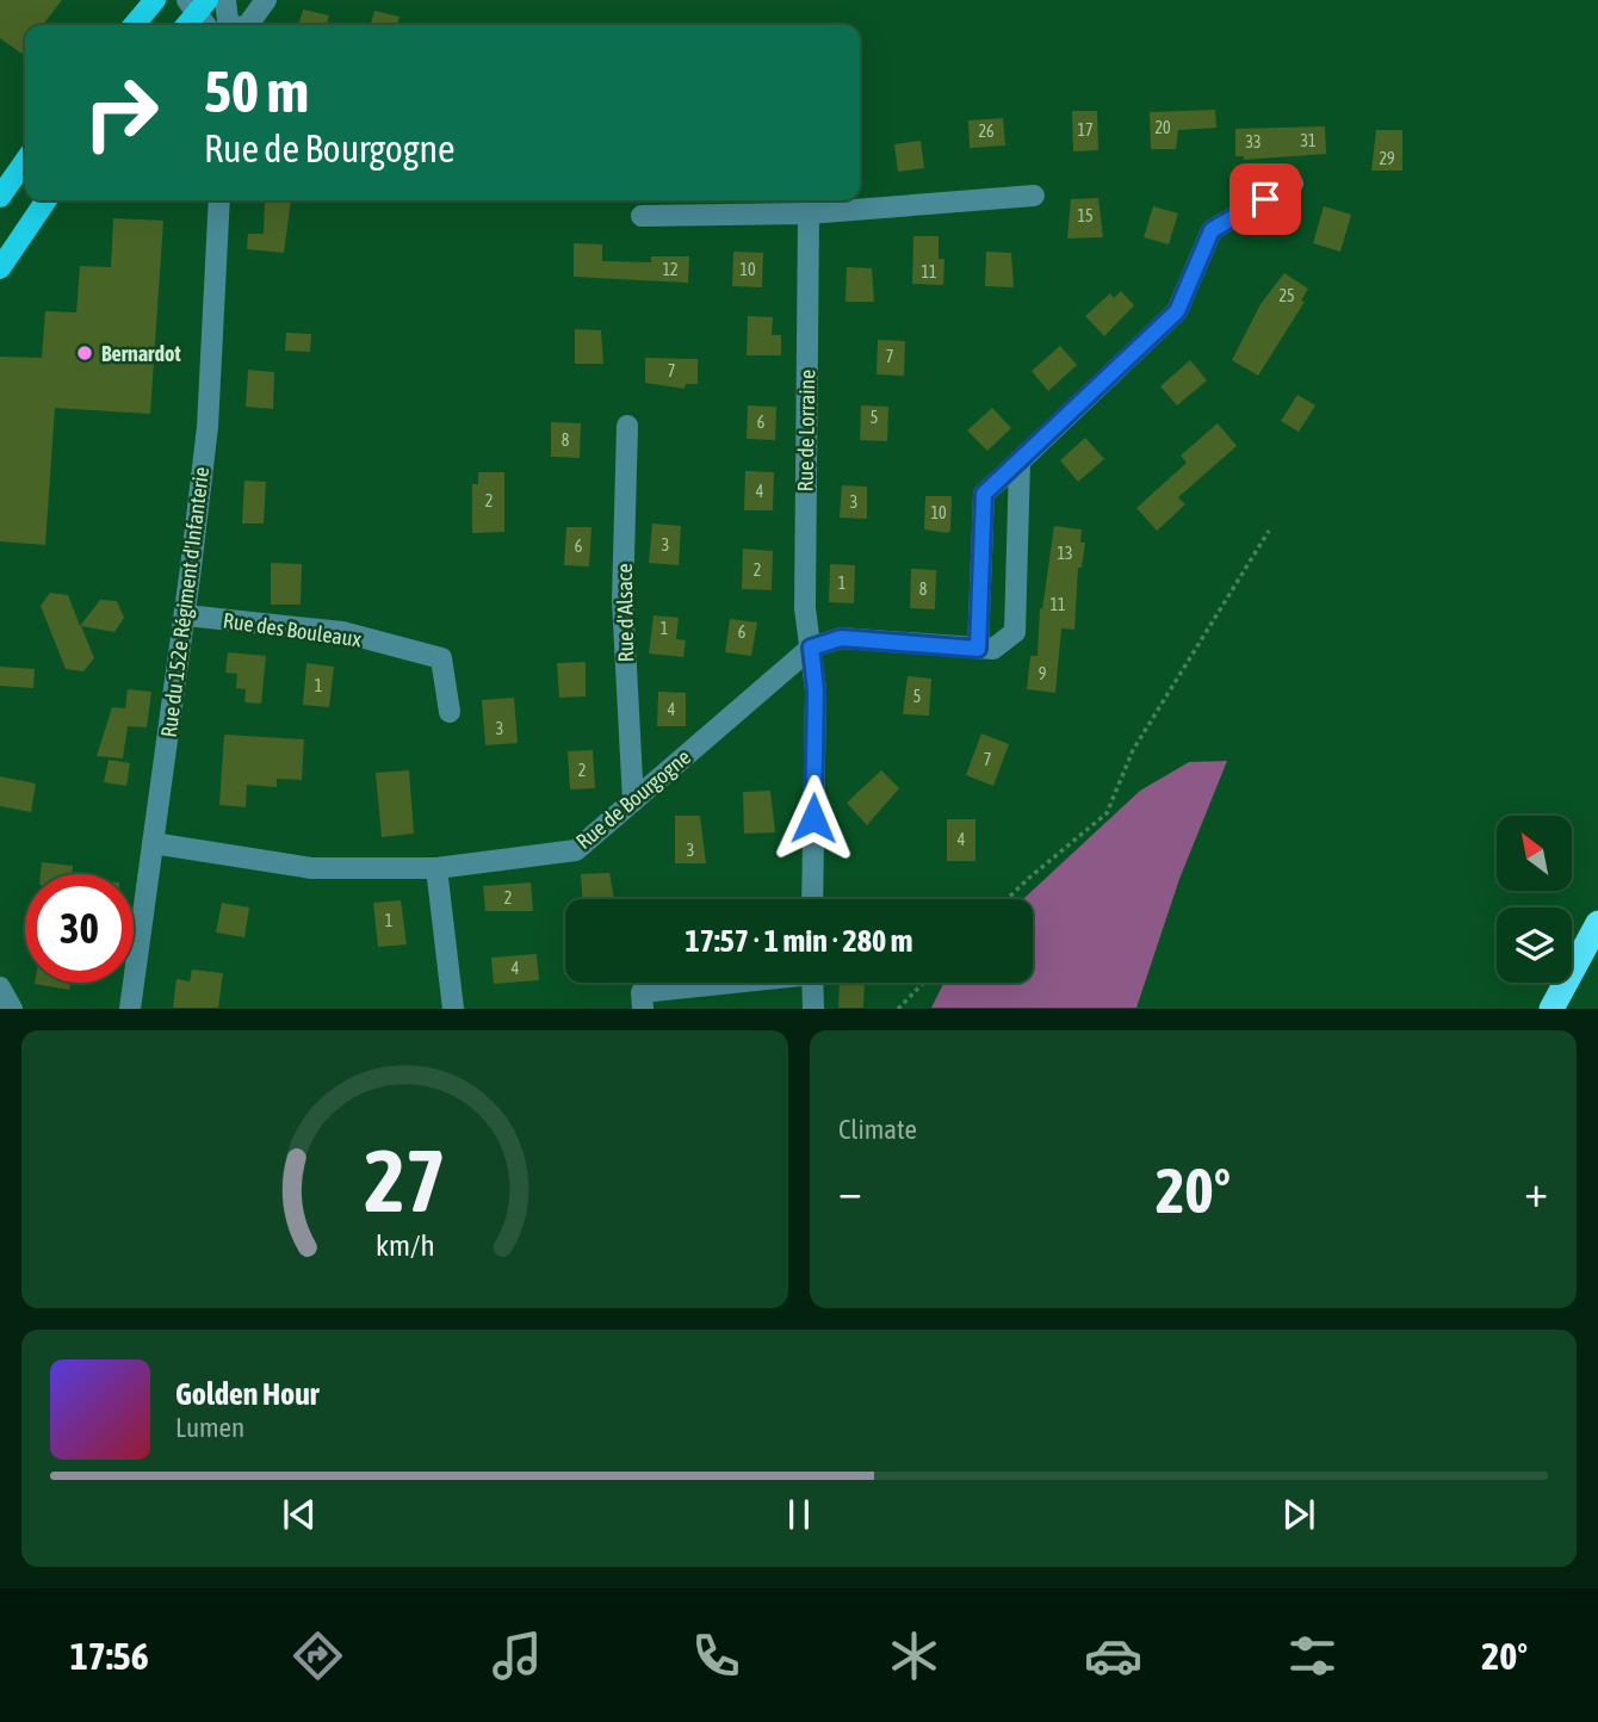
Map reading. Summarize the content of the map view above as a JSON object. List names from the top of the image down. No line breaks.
{"streets":{"street":["Rue de Lorraine","Rue du 152e Régiment d'Infanterie","Rue d'Alsace","Rue des Bouleaux","Rue de Bourgogne"]},"crossings":[["Rue de Lorraine","Rue de Bourgogne"],["Rue du 152e Régiment d'Infanterie","Rue des Bouleaux"],["Rue du 152e Régiment d'Infanterie","Rue de Bourgogne"],["Rue d'Alsace","Rue de Bourgogne"]],"places":["Bernardot"],"house_numbers":["20","17","26","31","33","29","15","12","10","11","25","7","7","5","6","8","4","2","3","10","3","6","13","2","1","8","11","1","6","9","1","5","4","3","7","2","4","3","2","1","4"],"north":"top left","page":{"turn":["50 m","Rue de Bourgogne"],"limit":"30","trip":"17:57 · 1 min · 280 m","tile":"Climate","heat":["−","20°","+"],"song":["Golden Hour","Lumen"],"tabs":["17:56","20°"],"gauge":["27","km/h"]}}
